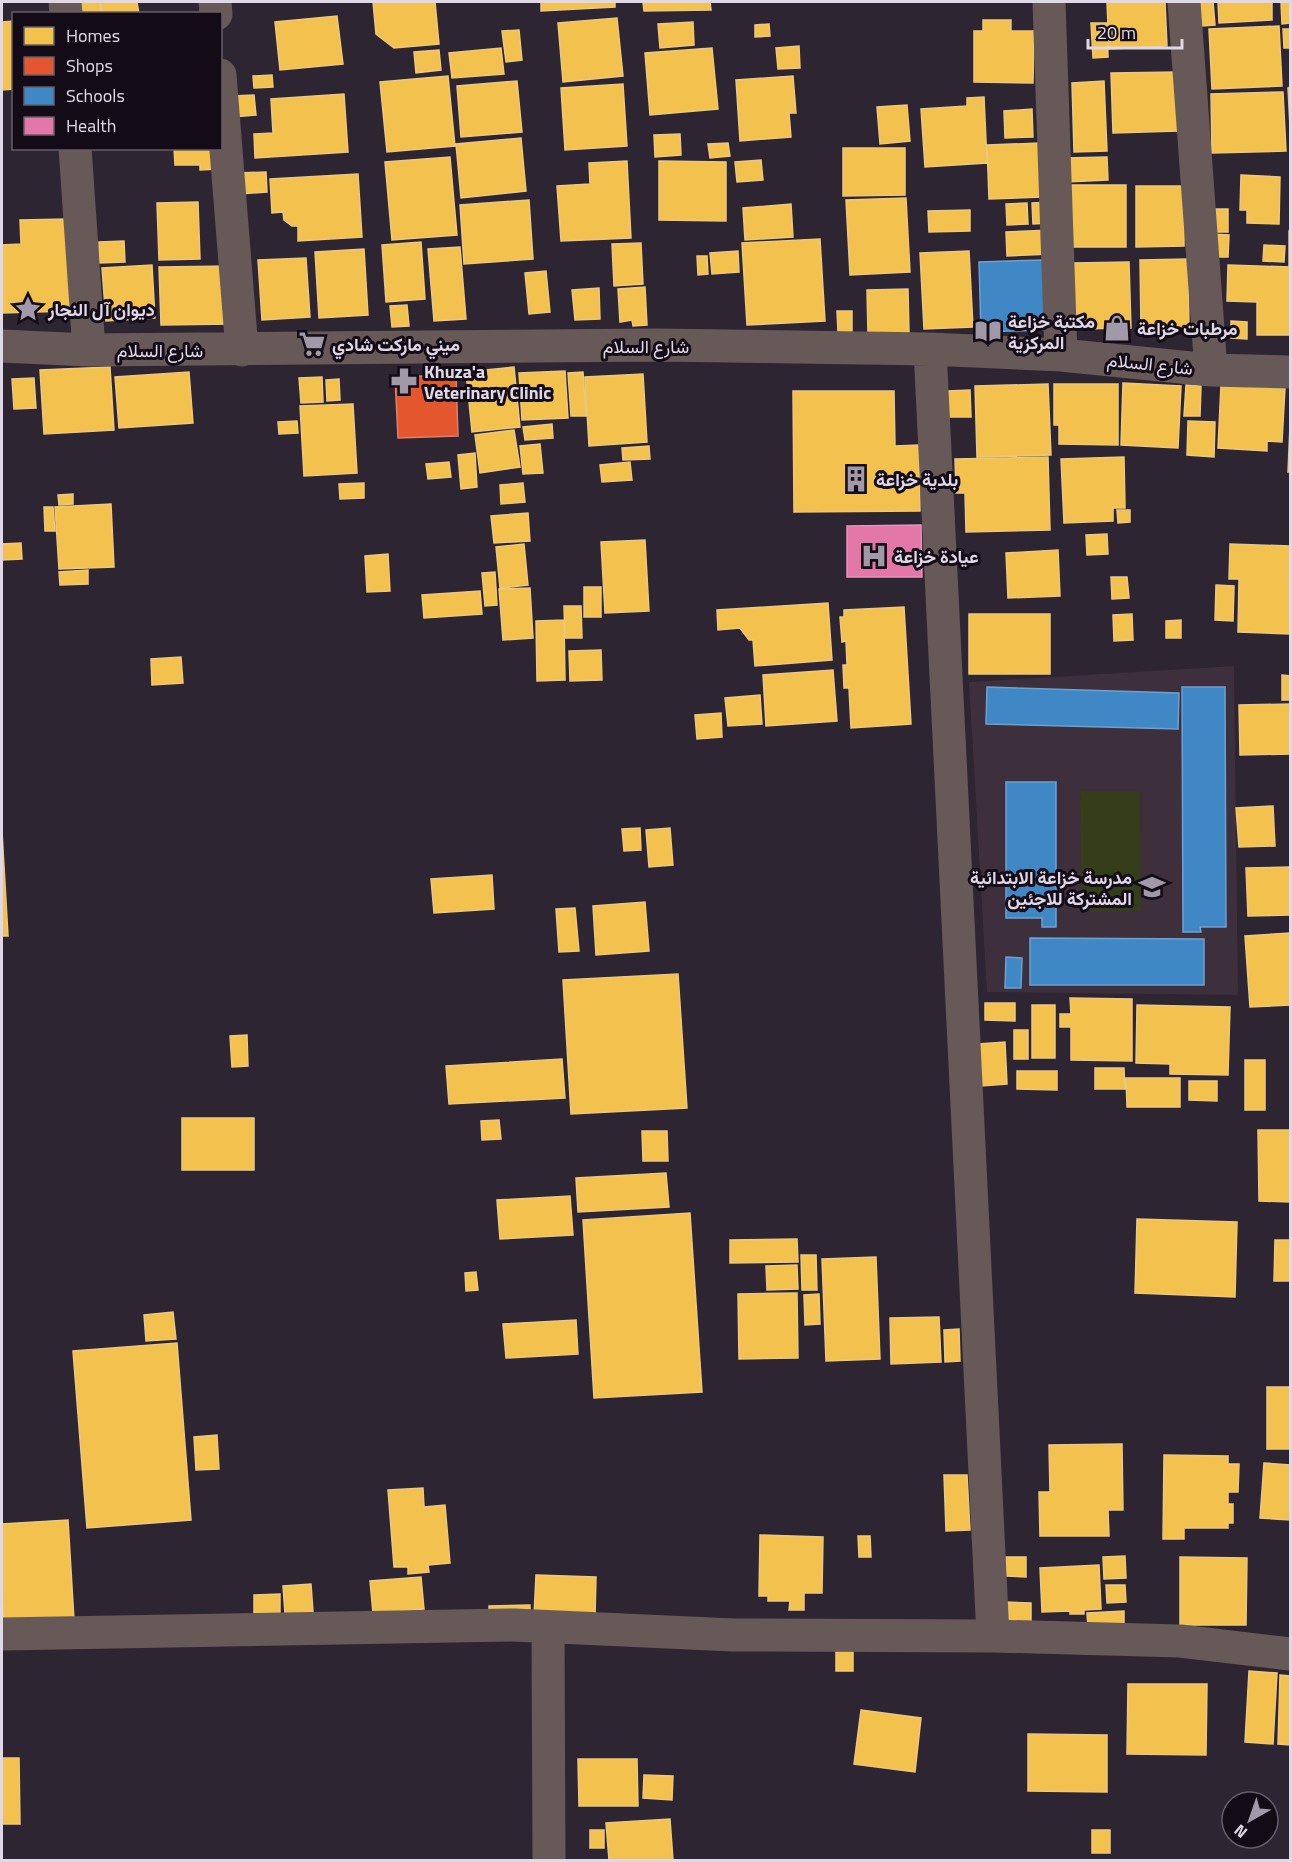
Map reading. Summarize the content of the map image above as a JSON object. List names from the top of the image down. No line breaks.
{"streets":{"street":["شارع السلام"]},"places":{"place":["ديوان آل النجار"],"shop":["مرطبات خزاعة"],"library":["مكتبة خزاعة المركزية"],"supermarket":["ميني ماركت شادي"],"pharmacy":["Khuza'a Veterinary Clinic"],"building":["بلدية خزاعة"],"hospital":["عيادة خزاعة"],"school or university":["مدرسة خزاعة الابتدائية المشتركة للاجئين"]},"legend":["Homes","Shops","Schools","Health"],"scale_bar":"20 m","north":"bottom left"}
